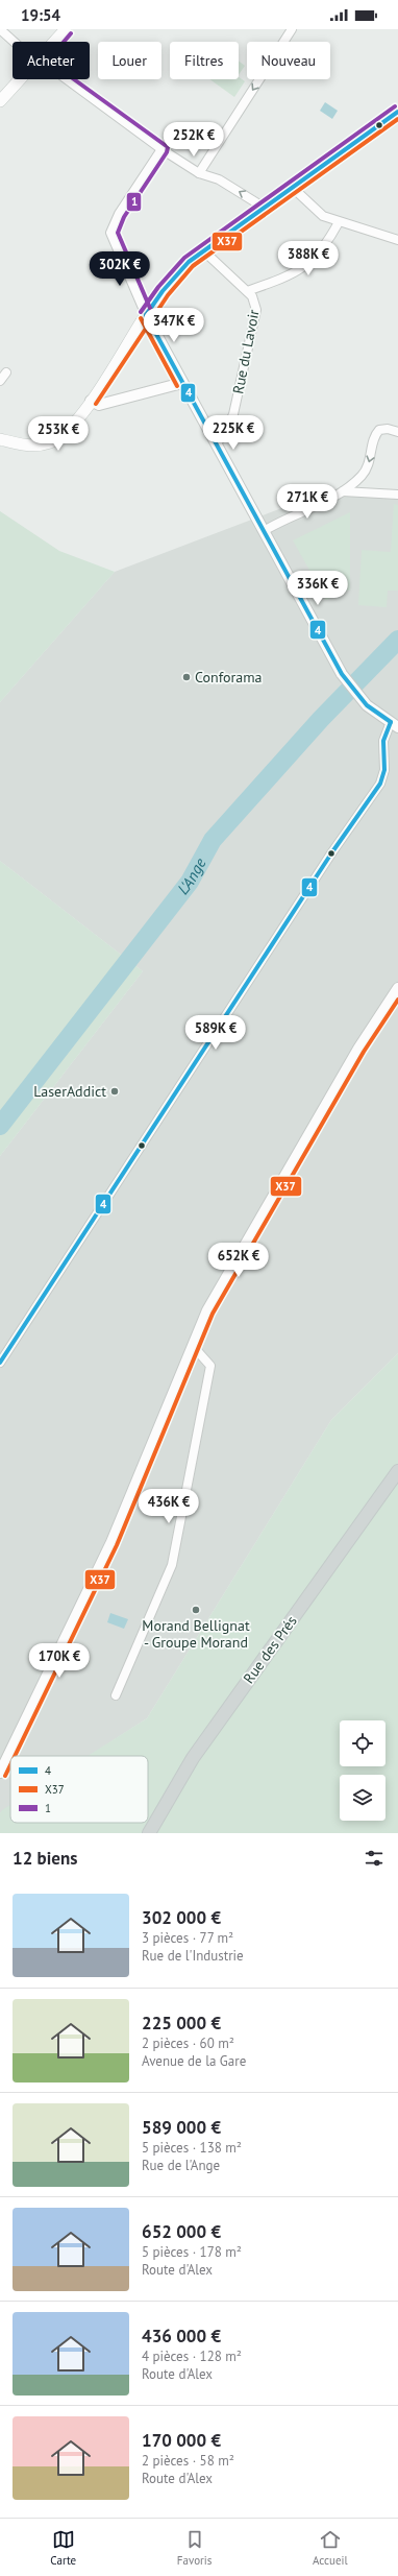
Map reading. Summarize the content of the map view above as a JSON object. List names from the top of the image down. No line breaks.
{"streets":{"main road":["Rue des Prés"],"street":["Rue du Lavoir"]},"water":["L'Ange"],"places":["Conforama","LaserAddict","Morand Bellignat - Groupe Morand"],"lines":["transit line 1","transit line 4","transit line X37"],"legend":["4","X37","1"],"page":{"status":"19:54","chip":["Acheter","Louer","Filtres","Nouveau"],"price":["252K €","388K €","302K €","347K €","225K €","253K €","271K €","336K €","589K €","652K €","436K €","170K €"],"heading":"12 biens","list":[{"name":"302 000 €","note":"3 pièces · 77 m² · Rue de l'Industrie"},{"name":"225 000 €","note":"2 pièces · 60 m² · Avenue de la Gare"},{"name":"589 000 €","note":"5 pièces · 138 m² · Rue de l'Ange"},{"name":"652 000 €","note":"5 pièces · 178 m² · Route d'Alex"},{"name":"436 000 €","note":"4 pièces · 128 m² · Route d'Alex"},{"name":"170 000 €","note":"2 pièces · 58 m² · Route d'Alex"}],"tabs":["Carte","Favoris","Accueil"]}}
